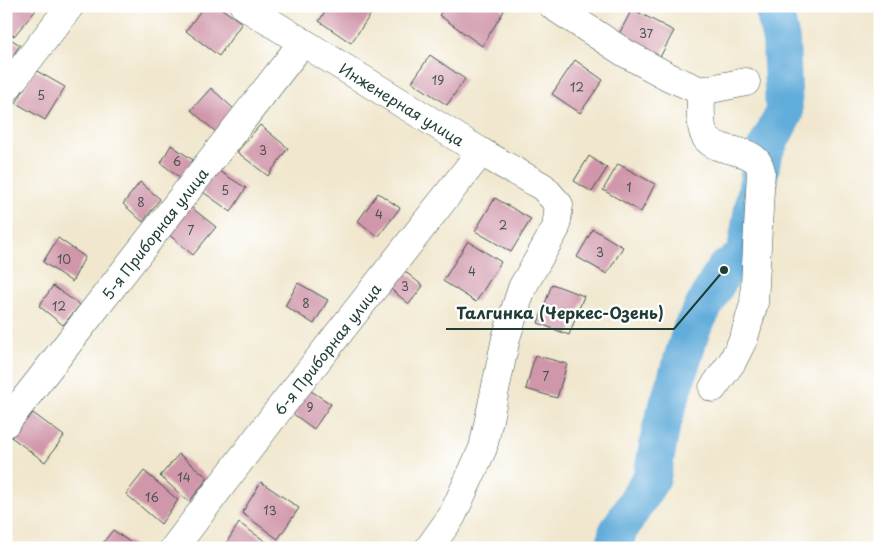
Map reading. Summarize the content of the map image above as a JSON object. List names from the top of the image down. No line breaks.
{"streets":{"street":["Инженерная улица","5-я Приборная улица","6-я Приборная улица"]},"crossings":[["Инженерная улица","5-я Приборная улица"],["Инженерная улица","6-я Приборная улица"]],"places":["Талгинка (Черкес-Озень)"],"house_numbers":["37","19","12","5","3","6","1","5","8","4","2","7","3","10","4","3","8","12","7","9","14","16","13"]}
